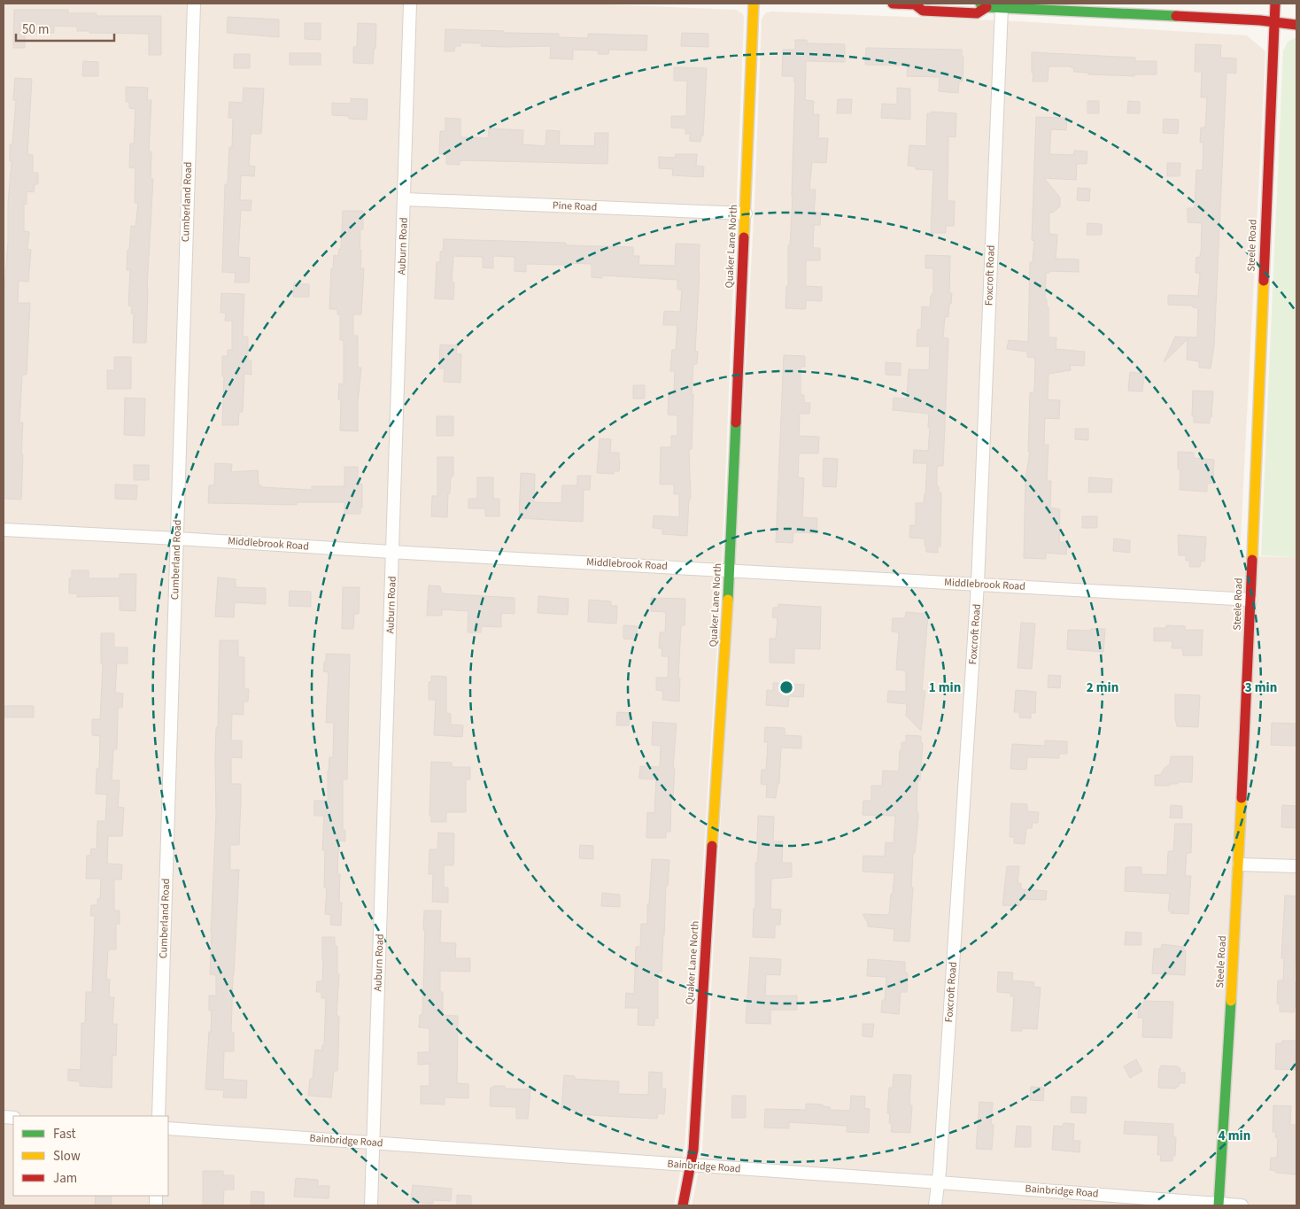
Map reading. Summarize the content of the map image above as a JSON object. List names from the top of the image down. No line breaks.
{"streets":{"street":["Cumberland Road","Pine Road","Steele Road","Auburn Road","Quaker Lane North","Foxcroft Road","Middlebrook Road","Bainbridge Road"]},"crossings":[["Cumberland Road","Middlebrook Road"],["Pine Road","Auburn Road"],["Pine Road","Quaker Lane North"],["Steele Road","Middlebrook Road"],["Steele Road","Bainbridge Road"],["Auburn Road","Middlebrook Road"],["Auburn Road","Bainbridge Road"],["Quaker Lane North","Middlebrook Road"],["Quaker Lane North","Bainbridge Road"],["Foxcroft Road","Middlebrook Road"],["Foxcroft Road","Bainbridge Road"]],"legend":["Fast","Slow","Jam"],"scale_bar":"50 m","rings":["1 min","2 min","3 min","4 min"]}
